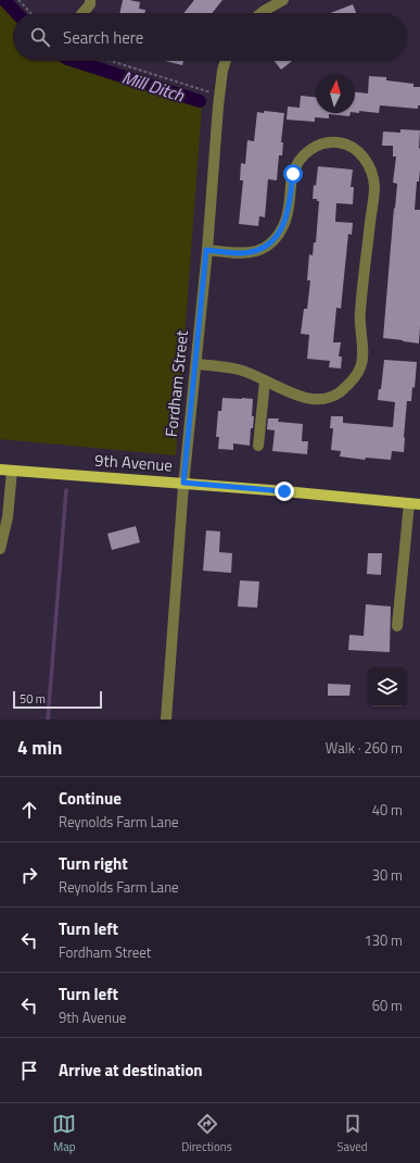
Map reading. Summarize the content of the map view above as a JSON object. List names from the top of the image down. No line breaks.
{"streets":{"main road":["9th Avenue"],"street":["Fordham Street"]},"crossings":[["Fordham Street","9th Avenue"]],"water":["Mill Ditch"],"scale_bar":"50 m","north":"top","page":{"search":"Search here","scale":"50 m","heading":["4 min","Walk · 260 m"],"list":[["Continue","Reynolds Farm Lane","40 m"],["Turn right","Reynolds Farm Lane","30 m"],["Turn left","Fordham Street","130 m"],["Turn left","9th Avenue","60 m"],"Arrive at destination"],"nav":["Map","Directions","Saved"]}}
